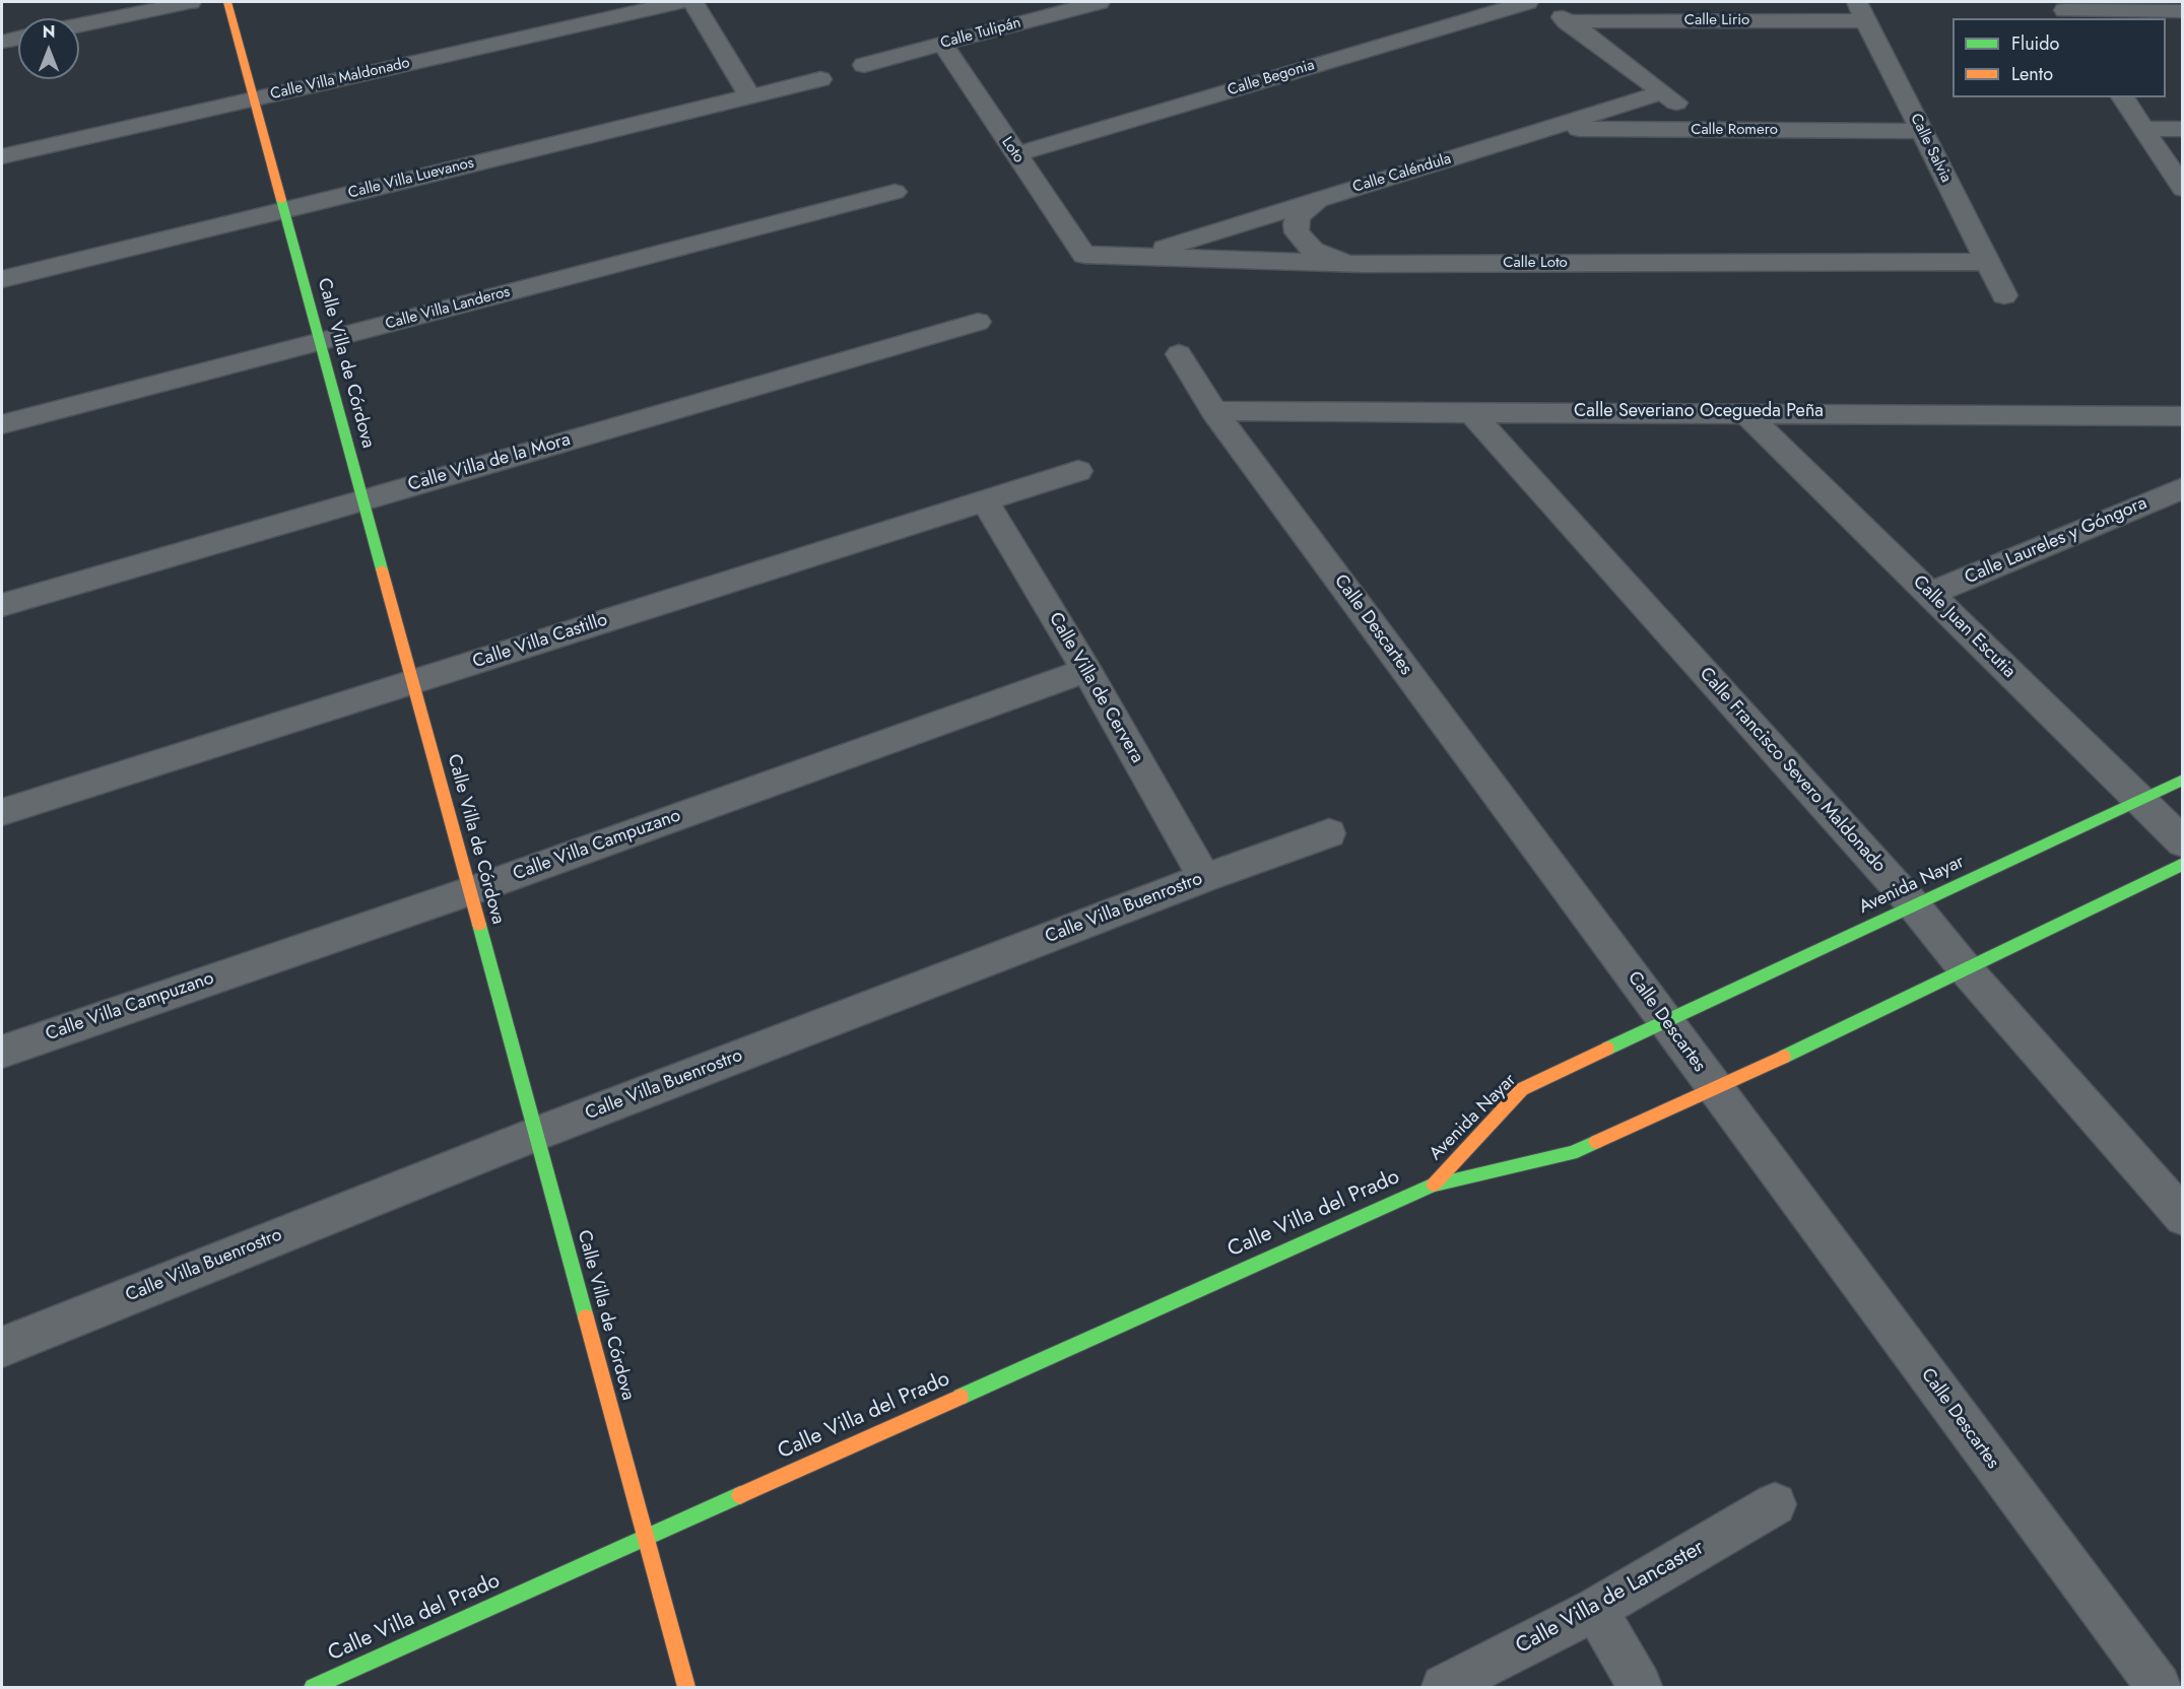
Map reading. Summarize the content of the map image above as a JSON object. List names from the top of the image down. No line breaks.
{"streets":{"street":["Calle Lirio","Calle Tulipán","Calle Begonia","Calle Villa Maldonado","Calle Romero","Calle Salvia","Loto","Calle Caléndula","Calle Villa Luevanos","Calle Loto","Calle Villa Landeros","Calle Villa de Córdova","Calle Severiano Ocegueda Peña","Calle Villa de la Mora","Calle Laureles y Góngora","Calle Descartes","Calle Juan Escutia","Calle Villa Castillo","Calle Villa de Cervera","Calle Francisco Severo Maldonado","Calle Villa Campuzano","Avenida Nayar","Calle Villa Buenrostro","Calle Villa del Prado","Calle Villa de Lancaster"]},"crossings":[["Calle Lirio","Calle Salvia"],["Calle Tulipán","Loto"],["Calle Begonia","Loto"],["Calle Villa Maldonado","Calle Villa de Córdova"],["Calle Romero","Calle Salvia"],["Calle Romero","Calle Caléndula"],["Calle Salvia","Calle Loto"],["Loto","Calle Loto"],["Calle Caléndula","Calle Loto"],["Calle Villa Luevanos","Calle Villa de Córdova"],["Calle Villa Landeros","Calle Villa de Córdova"],["Calle Villa de Córdova","Calle Villa de la Mora"],["Calle Villa de Córdova","Calle Villa Castillo"],["Calle Villa de Córdova","Calle Villa Campuzano"],["Calle Villa de Córdova","Calle Villa Buenrostro"],["Calle Villa de Córdova","Calle Villa del Prado"],["Calle Severiano Ocegueda Peña","Calle Descartes"],["Calle Severiano Ocegueda Peña","Calle Juan Escutia"],["Calle Severiano Ocegueda Peña","Calle Francisco Severo Maldonado"],["Calle Laureles y Góngora","Calle Juan Escutia"],["Calle Descartes","Avenida Nayar"],["Calle Juan Escutia","Avenida Nayar"],["Calle Villa Castillo","Calle Villa de Cervera"],["Calle Villa de Cervera","Calle Villa Campuzano"],["Calle Villa de Cervera","Calle Villa Buenrostro"],["Calle Francisco Severo Maldonado","Avenida Nayar"],["Avenida Nayar","Calle Villa del Prado"]],"legend":["Fluido","Lento"],"north":"top"}
